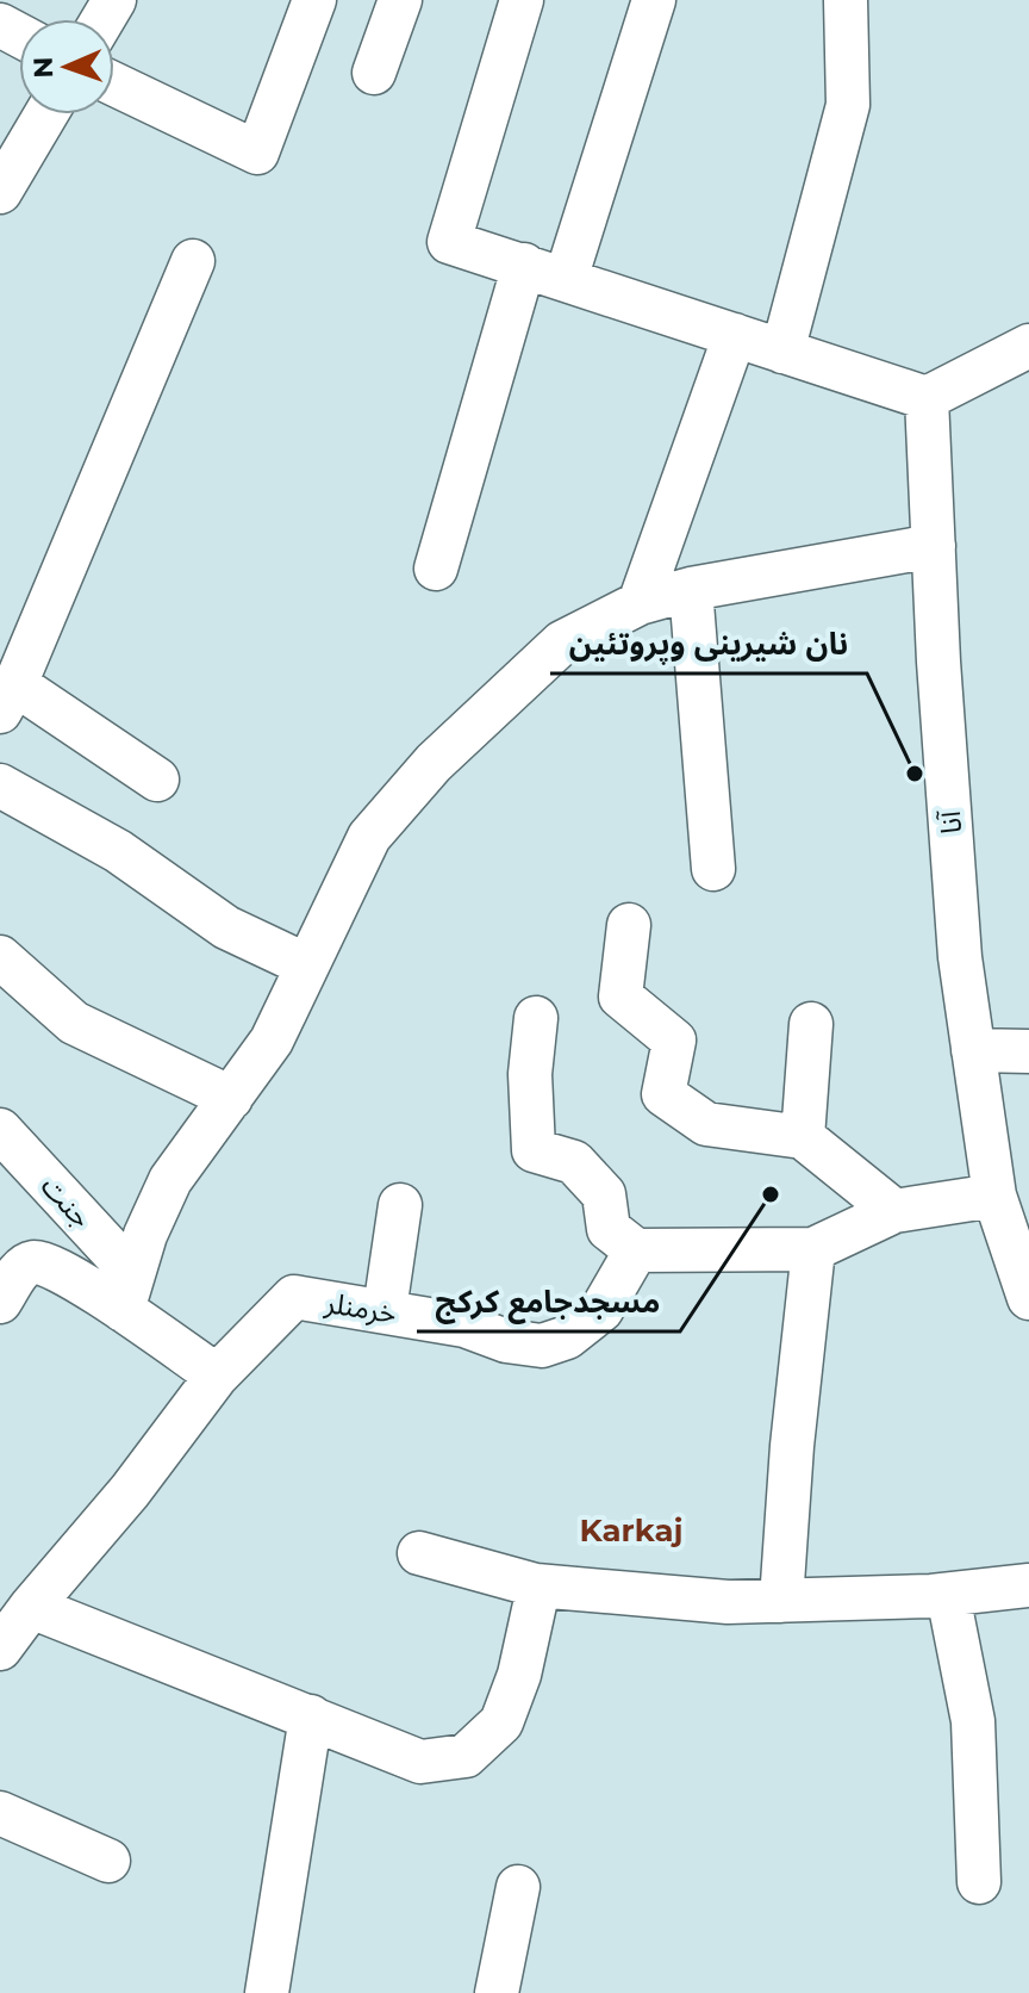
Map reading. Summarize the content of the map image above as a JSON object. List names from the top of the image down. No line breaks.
{"streets":{"street":["آنا","جنت","خرمنلر"]},"districts":["Karkaj"],"places":["نان شیرینی وپروتئین","مسجدجامع کرکج"],"north":"left"}
